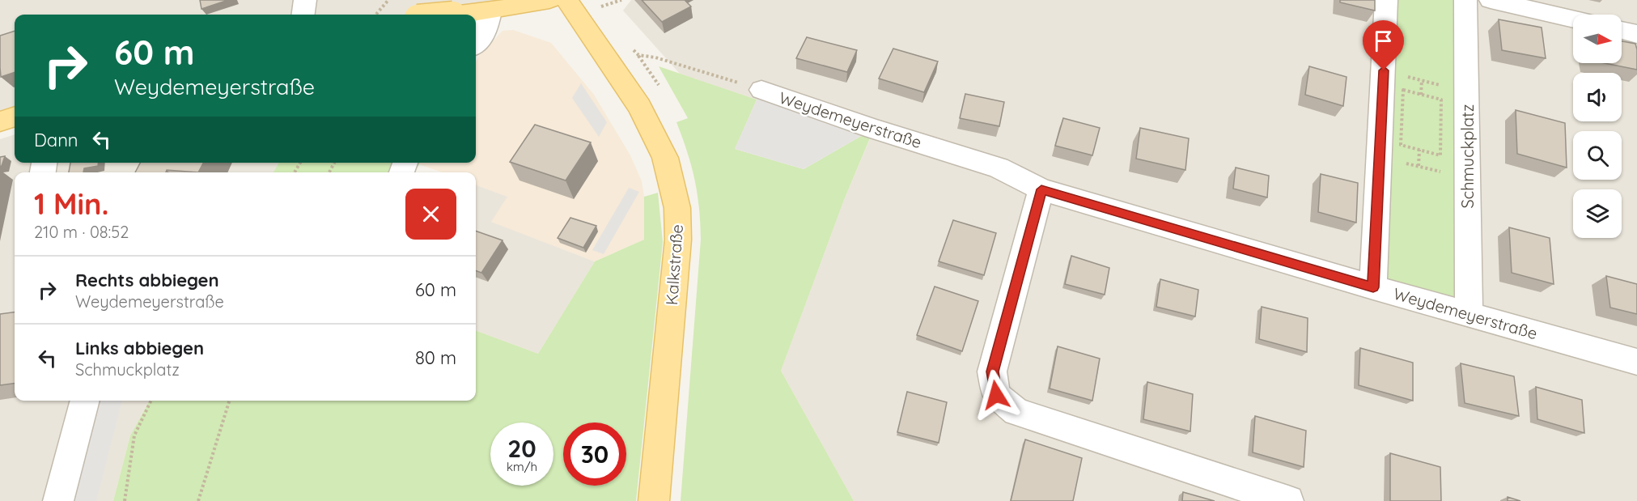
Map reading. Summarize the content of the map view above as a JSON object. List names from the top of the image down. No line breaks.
{"streets":{"main road":["Kalkstraße"],"street":["Weydemeyerstraße","Schmuckplatz"]},"crossings":[["Weydemeyerstraße","Schmuckplatz"]],"north":"right","page":{"turn":["60 m","Weydemeyerstraße"],"then":"Dann","heading":["1 Min.","210 m · 08:52"],"list":[{"name":"Rechts abbiegen","note":"Weydemeyerstraße","value":"60 m"},{"name":"Links abbiegen","note":"Schmuckplatz","value":"80 m"}],"speed":"20 km/h","limit":"30"}}
